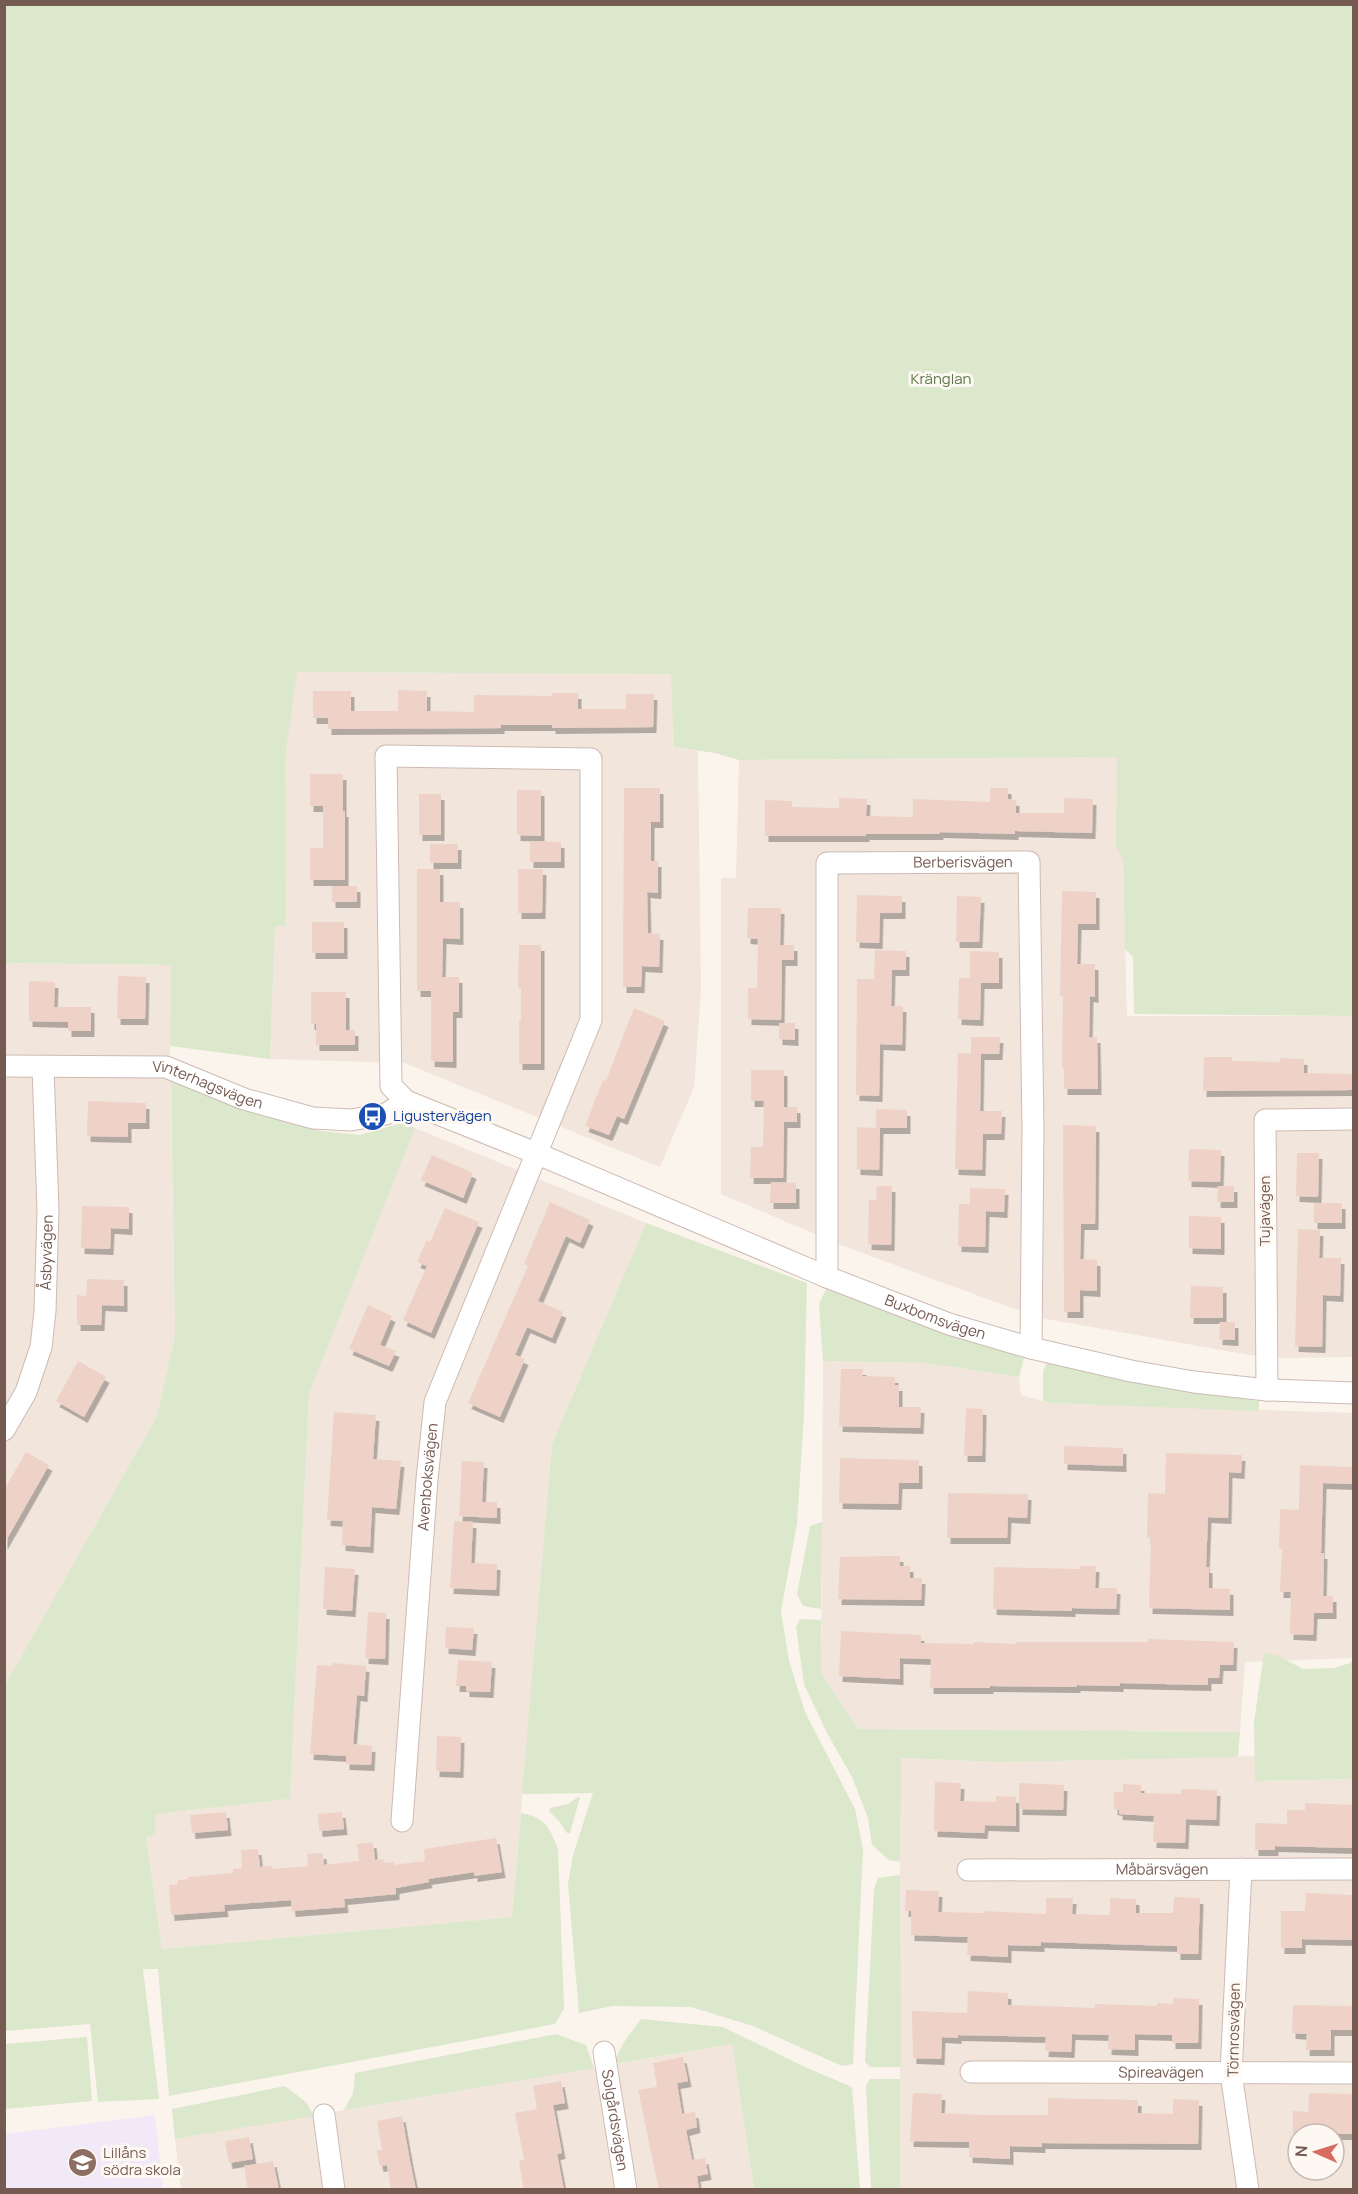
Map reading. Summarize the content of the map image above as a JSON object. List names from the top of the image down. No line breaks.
{"streets":{"street":["Berberisvägen","Vinterhagsvägen","Tujavägen","Åsbyvägen","Buxbomsvägen","Avenboksvägen","Måbärsvägen","Törnrosvägen","Spireavägen","Solgårdsvägen"]},"crossings":[["Berberisvägen","Buxbomsvägen"],["Vinterhagsvägen","Åsbyvägen"],["Tujavägen","Buxbomsvägen"],["Buxbomsvägen","Avenboksvägen"],["Måbärsvägen","Törnrosvägen"],["Törnrosvägen","Spireavägen"]],"parks":["Kränglan"],"places":{"bus stop":["Ligustervägen"],"school or university":["Lillåns södra skola"]},"north":"left"}
